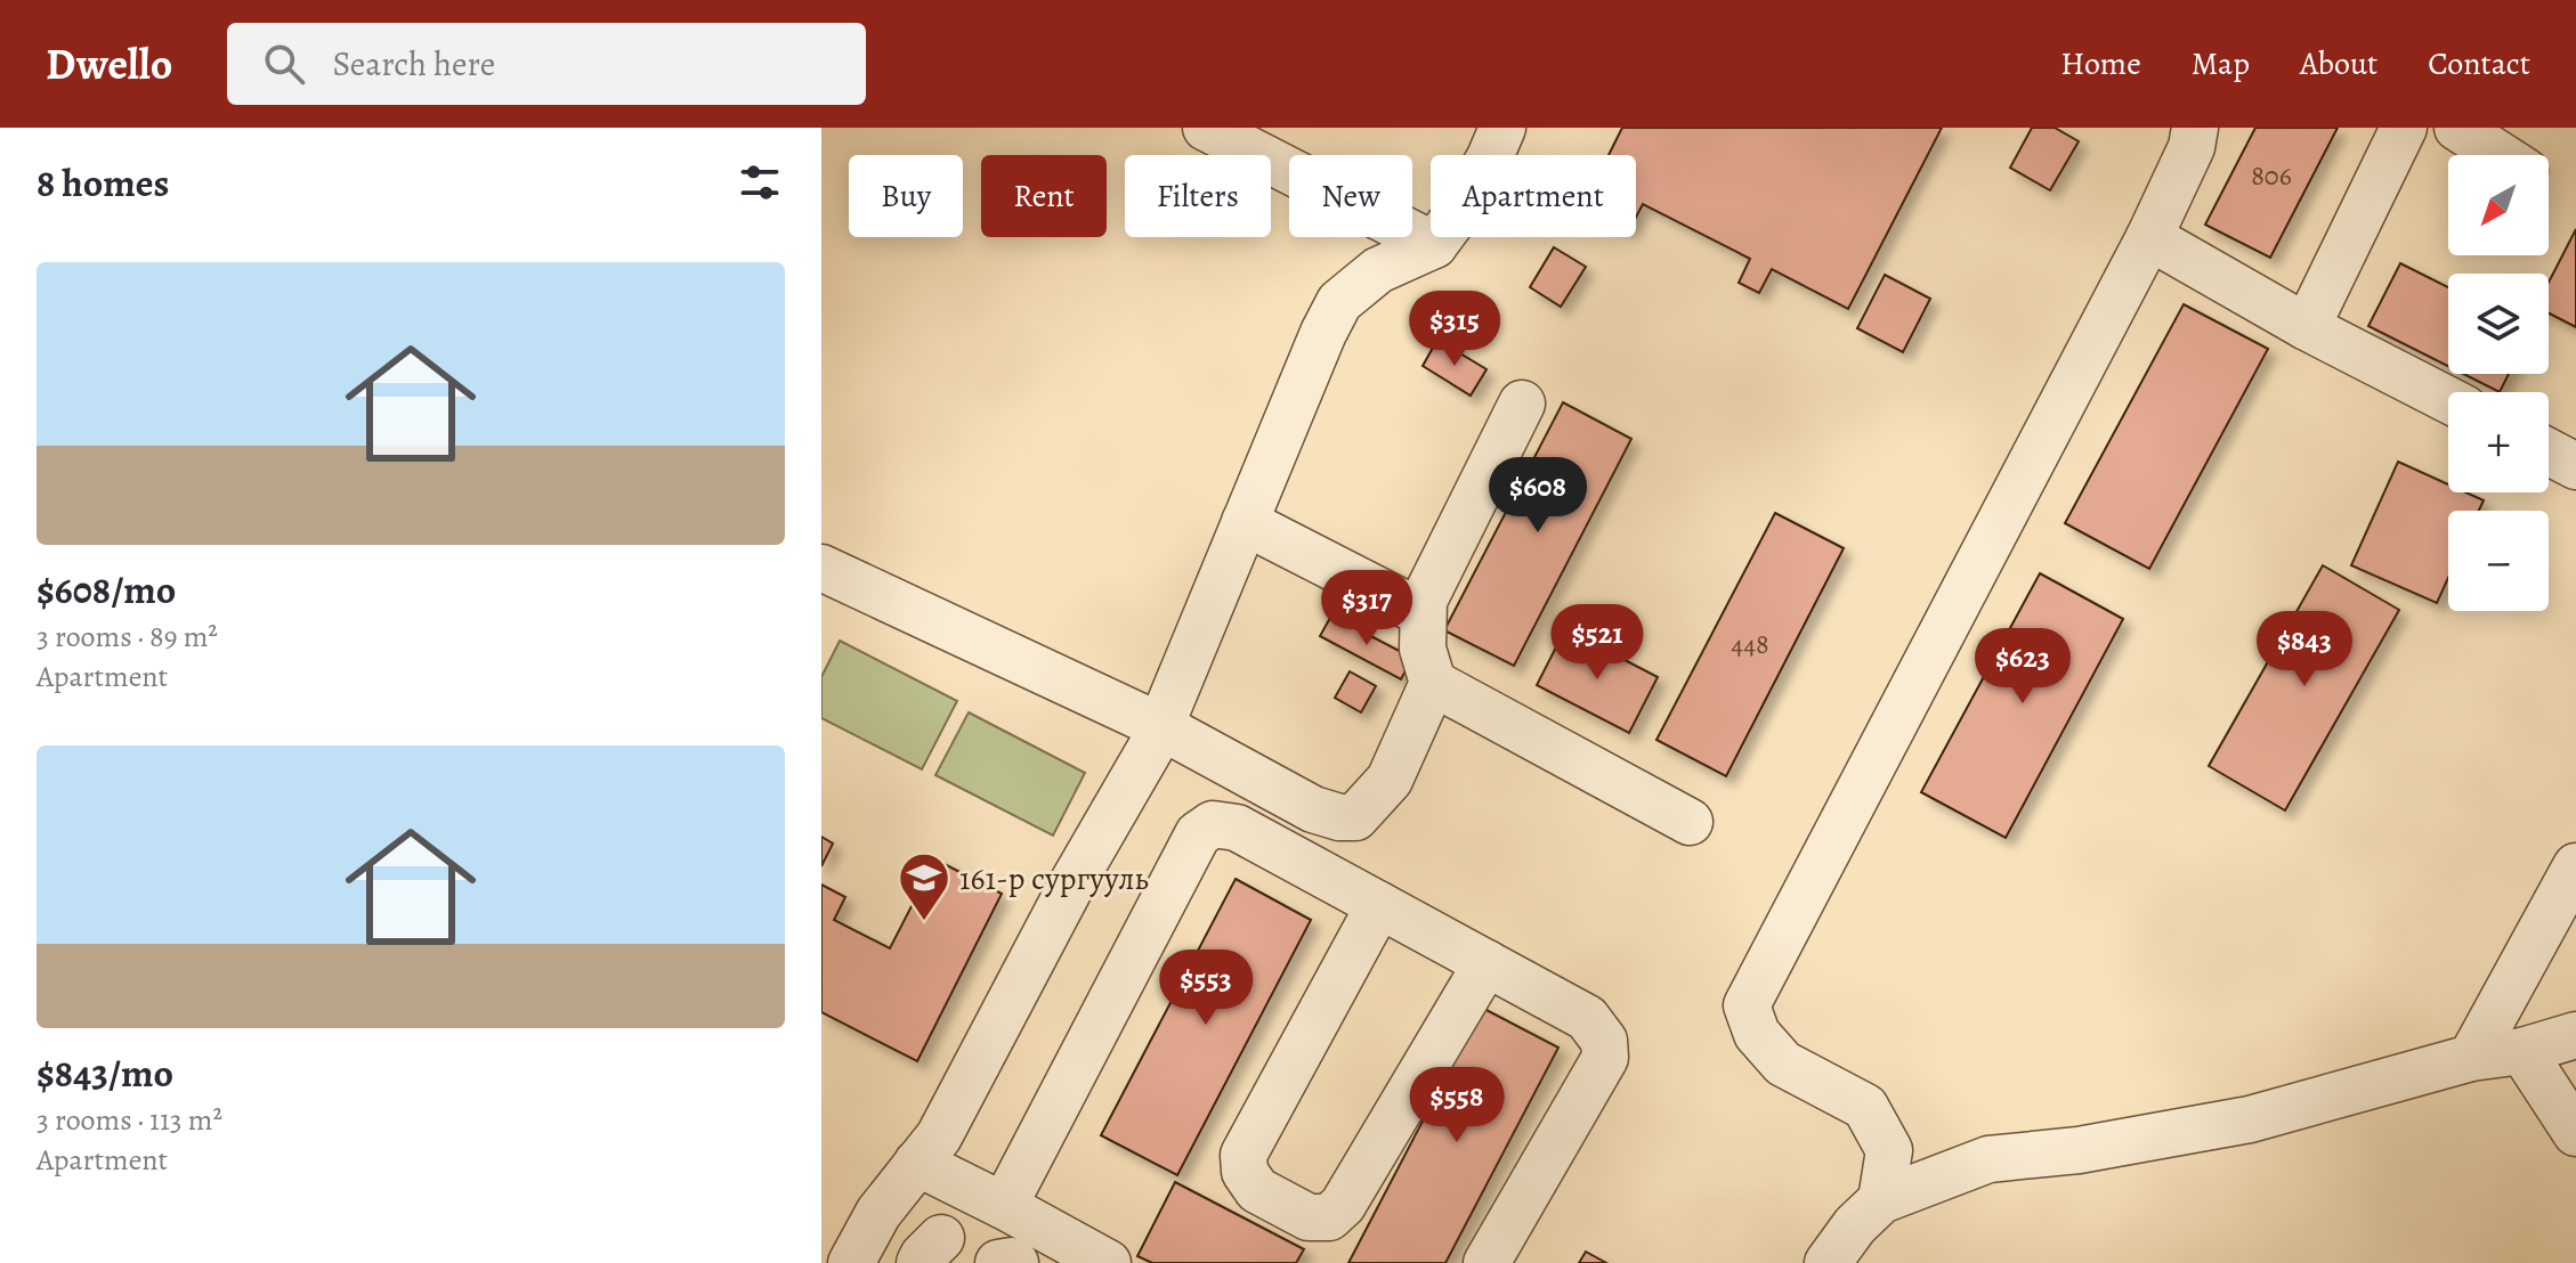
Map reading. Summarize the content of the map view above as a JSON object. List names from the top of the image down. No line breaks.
{"places":{"school or university":["161-р сургууль"]},"house_numbers":["806","448"],"north":"bottom left","page":{"header":"Dwello","search":"Search here","nav":["Home","Map","About","Contact"],"heading":"8 homes","map_buttons":["+","−"],"chip":["Buy","Rent","Filters","New","Apartment"],"list":[{"name":"$608/mo","note":"3 rooms · 89 m² · Apartment"},{"name":"$843/mo","note":"3 rooms · 113 m² · Apartment"}],"price":["$315","$608","$317","$521","$843","$623","$553","$558"]}}
